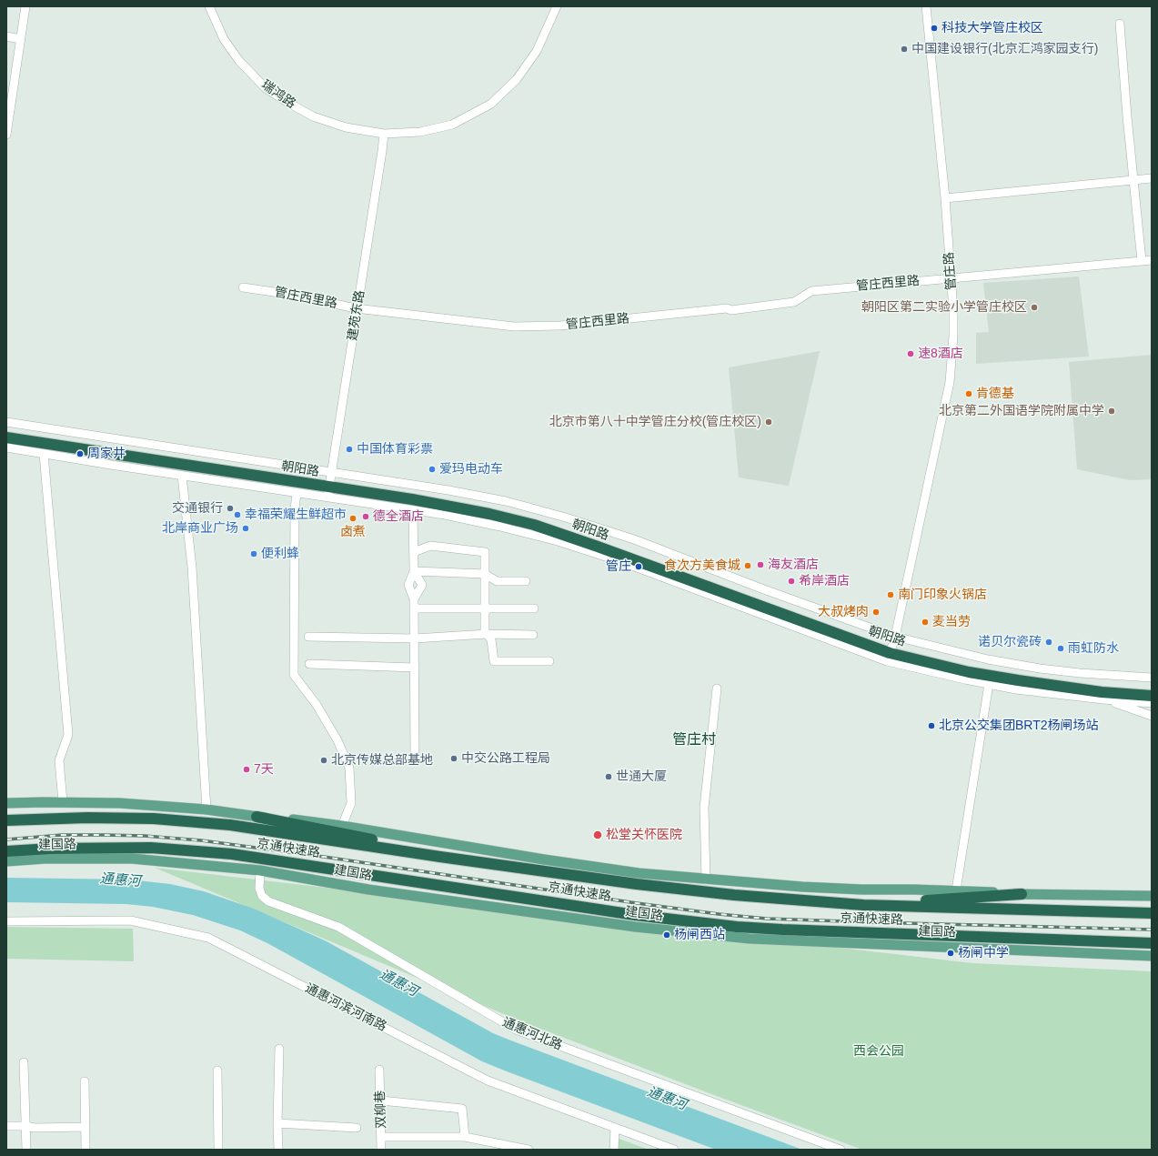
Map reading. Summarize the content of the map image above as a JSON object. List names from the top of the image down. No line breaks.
{"streets":{"highway":["朝阳路","京通快速路"],"main road":["建国路"],"street":["瑞鸿路","管庄路","管庄西里路","建苑东路","通惠河滨河南路","通惠河北路","双柳巷"]},"crossings":[["瑞鸿路","建苑东路"],["管庄路","管庄西里路"],["管庄路","朝阳路"],["管庄西里路","建苑东路"],["建苑东路","朝阳路"],["建国路","通惠河北路"]],"districts":["管庄村"],"water":["通惠河"],"parks":["西会公园"],"places":["科技大学管庄校区","中国建设银行(北京汇鸿家园支行)","朝阳区第二实验小学管庄校区","速8酒店","肯德基","北京第二外国语学院附属中学","北京市第八十中学管庄分校(管庄校区)","中国体育彩票","周家井","爱玛电动车","交通银行","幸福荣耀生鲜超市","德全酒店","卤煮","北岸商业广场","便利蜂","海友酒店","食次方美食城","管庄","希岸酒店","南门印象火锅店","大叔烤肉","麦当劳","诺贝尔瓷砖","雨虹防水","北京公交集团BRT2杨闸场站","中交公路工程局","北京传媒总部基地","7天","世通大厦","松堂关怀医院","杨闸西站","杨闸中学"]}
